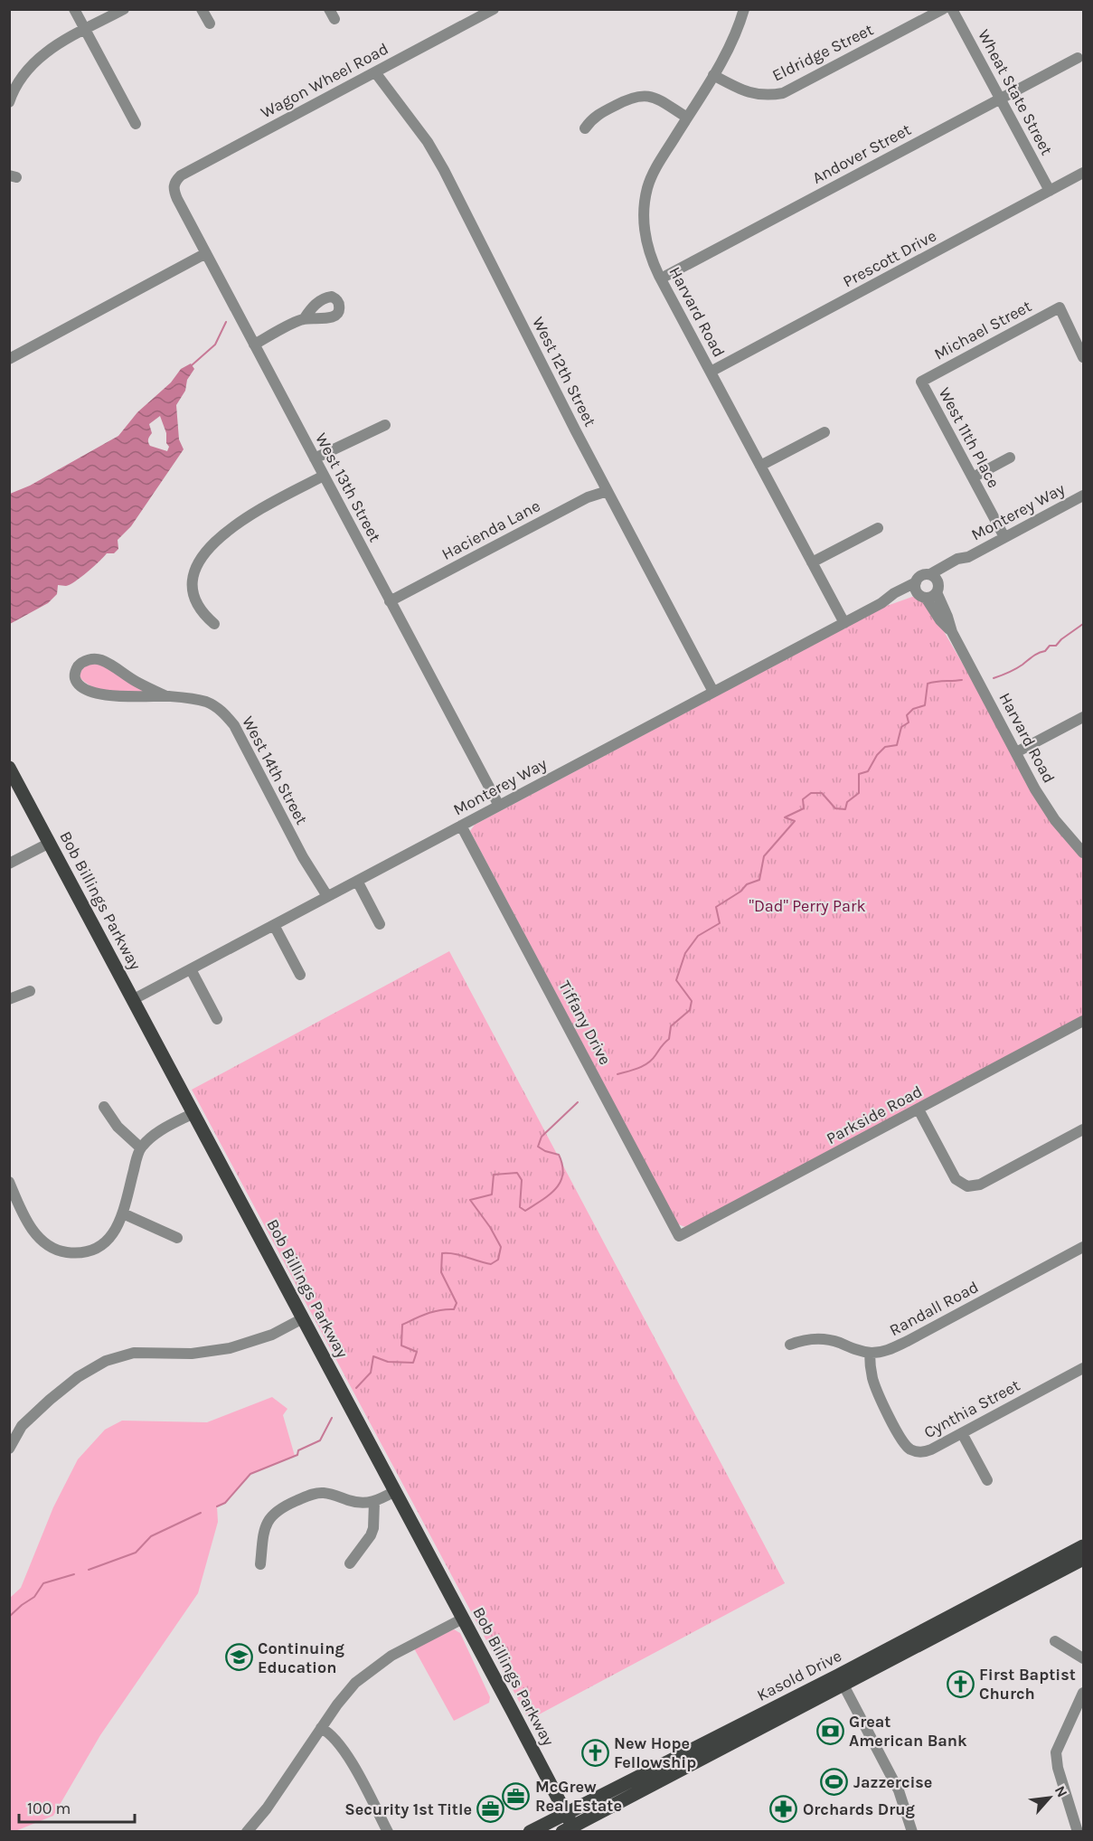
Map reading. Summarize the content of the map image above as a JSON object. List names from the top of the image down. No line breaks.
{"streets":{"main road":["Bob Billings Parkway","Kasold Drive"],"street":["Eldridge Street","Wagon Wheel Road","Wheat State Street","Andover Street","Prescott Drive","Harvard Road","Michael Street","West 12th Street","West 11th Place","West 13th Street","Monterey Way","Hacienda Lane","West 14th Street","Tiffany Drive","Parkside Road","Randall Road","Cynthia Street"]},"crossings":[["Eldridge Street","Harvard Road"],["Wagon Wheel Road","West 12th Street"],["Wagon Wheel Road","West 13th Street"],["Wheat State Street","Andover Street"],["Wheat State Street","Prescott Drive"],["Andover Street","Harvard Road"],["Prescott Drive","Harvard Road"],["Harvard Road","Monterey Way"],["Michael Street","West 11th Place"],["West 12th Street","Monterey Way"],["West 12th Street","Hacienda Lane"],["West 11th Place","Monterey Way"],["West 13th Street","Monterey Way"],["West 13th Street","Hacienda Lane"],["Monterey Way","West 14th Street"],["Monterey Way","Bob Billings Parkway"],["Monterey Way","Tiffany Drive"],["Bob Billings Parkway","Kasold Drive"],["Tiffany Drive","Parkside Road"],["Randall Road","Cynthia Street"]],"parks":["\"Dad\" Perry Park"],"places":{"school or university":["Continuing Education"],"church":["First Baptist Church","New Hope Fellowship"],"bank":["Great American Bank"],"sports":["Jazzercise"],"office":["McGrew Real Estate","Security 1st Title"],"pharmacy":["Orchards Drug"]},"scale_bar":"100 m","north":"top right"}
